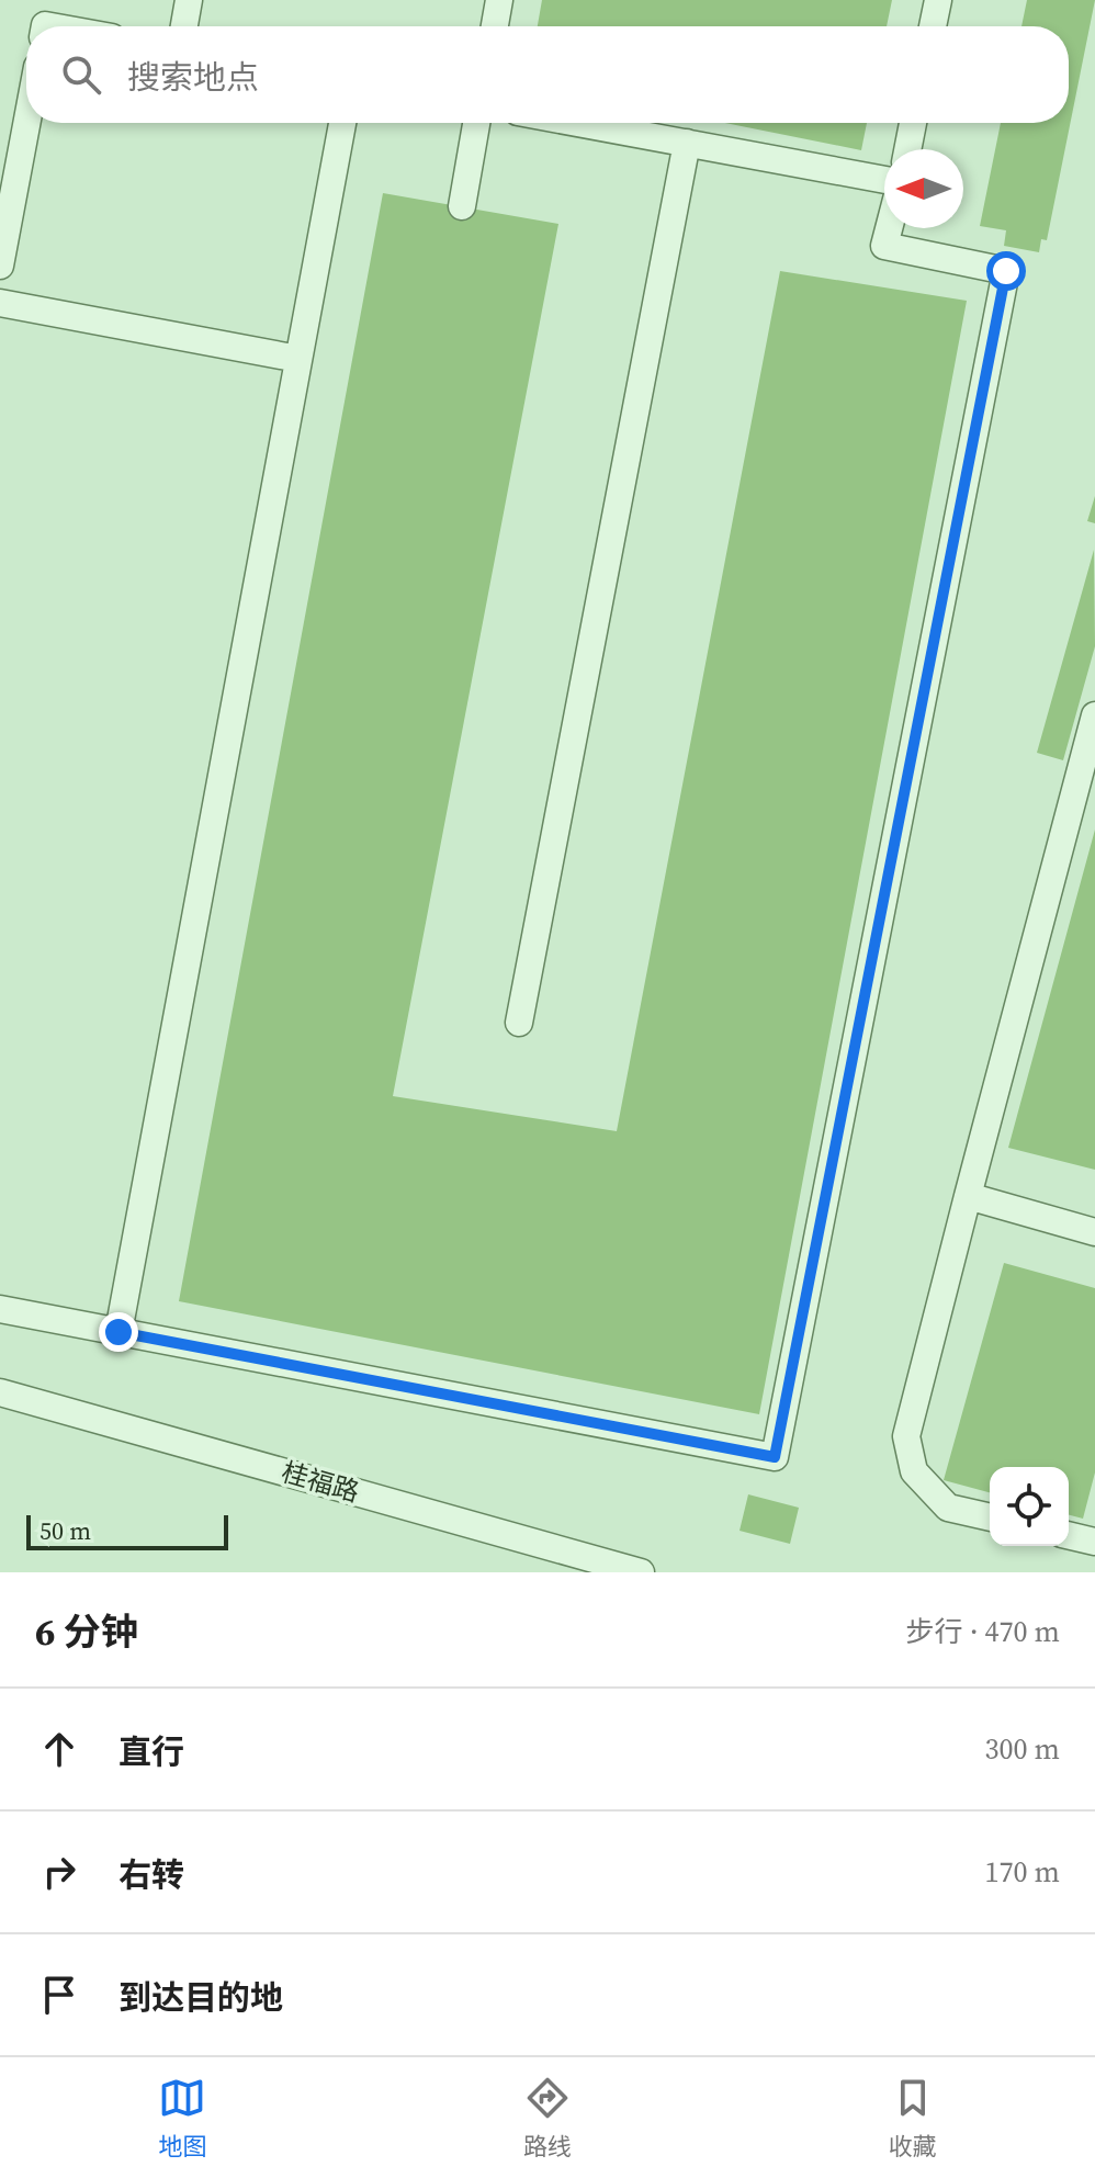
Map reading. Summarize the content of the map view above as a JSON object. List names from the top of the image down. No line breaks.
{"streets":{"street":["桂福路"]},"scale_bar":"50 m","north":"left","page":{"search":"搜索地点","scale":"50 m","heading":["6 分钟","步行 · 470 m"],"list":[["直行","300 m"],["右转","170 m"],"到达目的地"],"nav":["地图","路线","收藏"]}}
